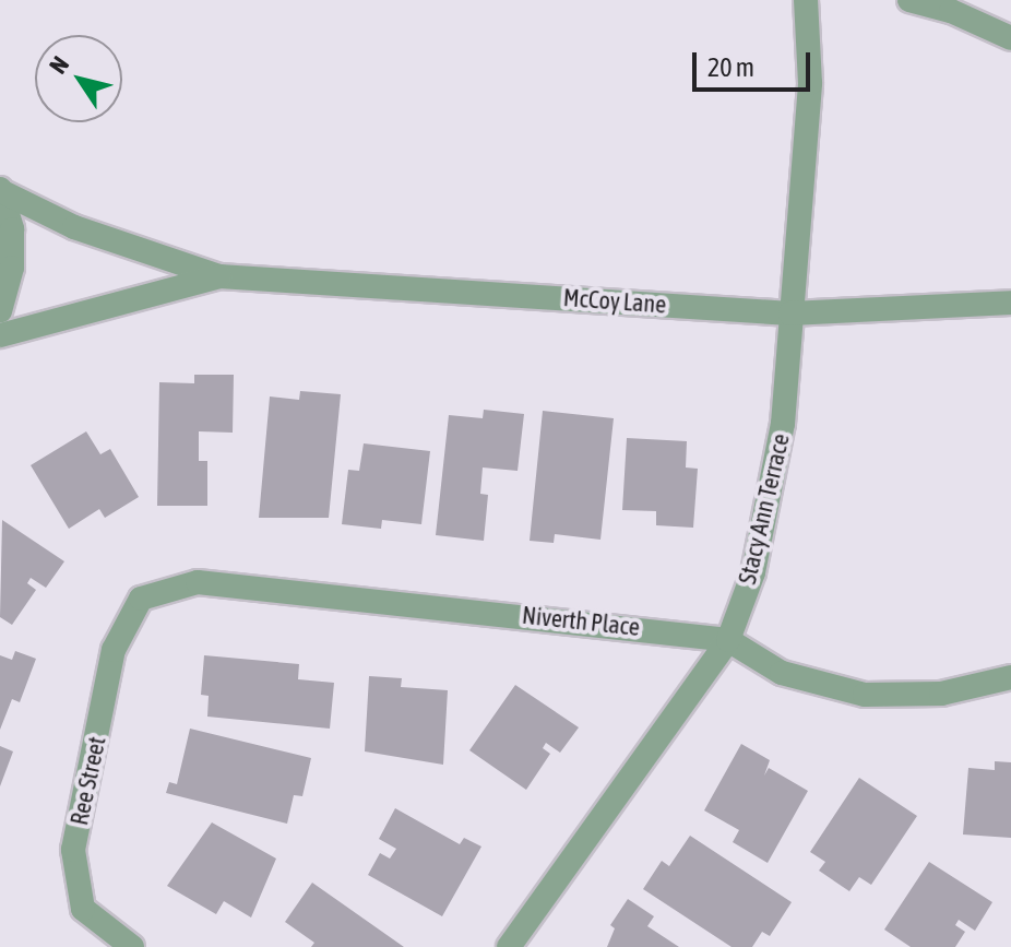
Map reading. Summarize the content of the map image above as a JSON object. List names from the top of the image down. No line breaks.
{"streets":{"street":["McCoy Lane","Stacy Ann Terrace","Niverth Place","Ree Street"]},"crossings":[["McCoy Lane","Stacy Ann Terrace"],["Stacy Ann Terrace","Niverth Place"],["Niverth Place","Ree Street"]],"scale_bar":"20 m","north":"top left"}
